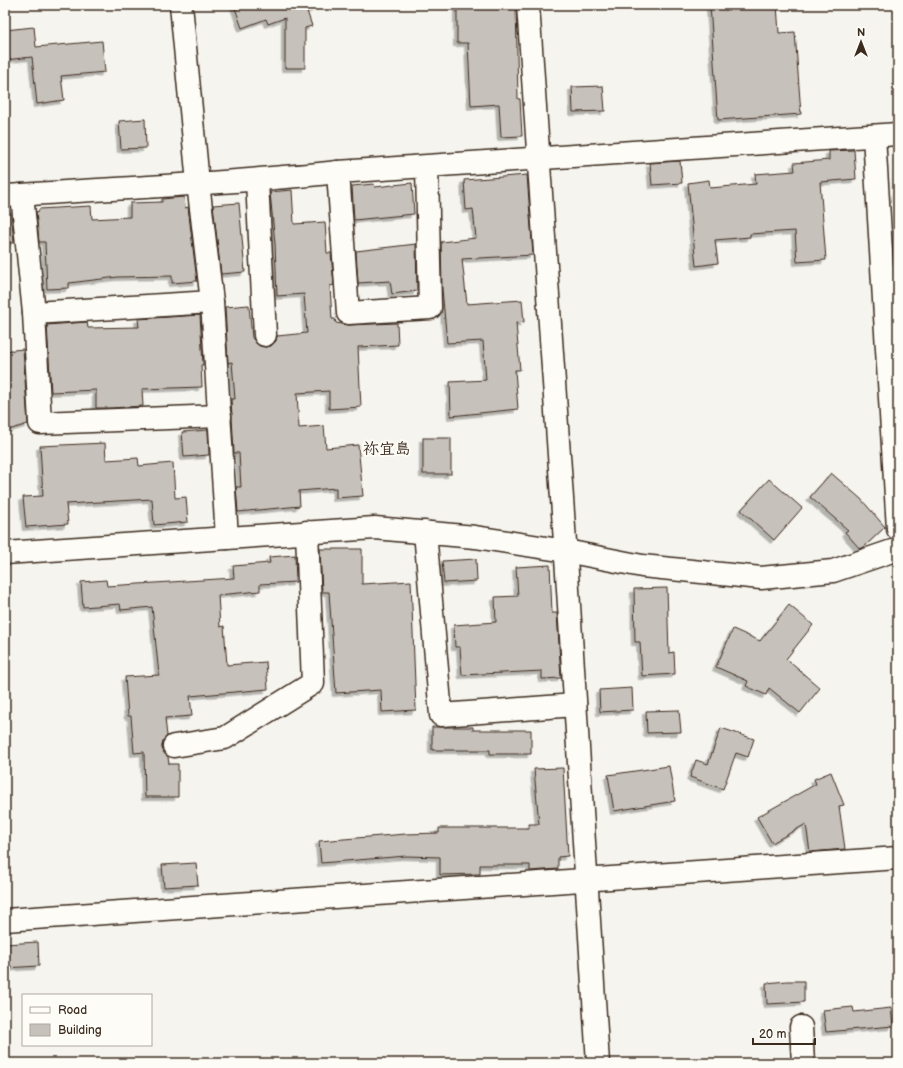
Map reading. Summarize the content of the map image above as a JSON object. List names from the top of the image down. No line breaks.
{"districts":["祢宜島"],"legend":["Road","Building"],"scale_bar":"20 m","north":"top"}
